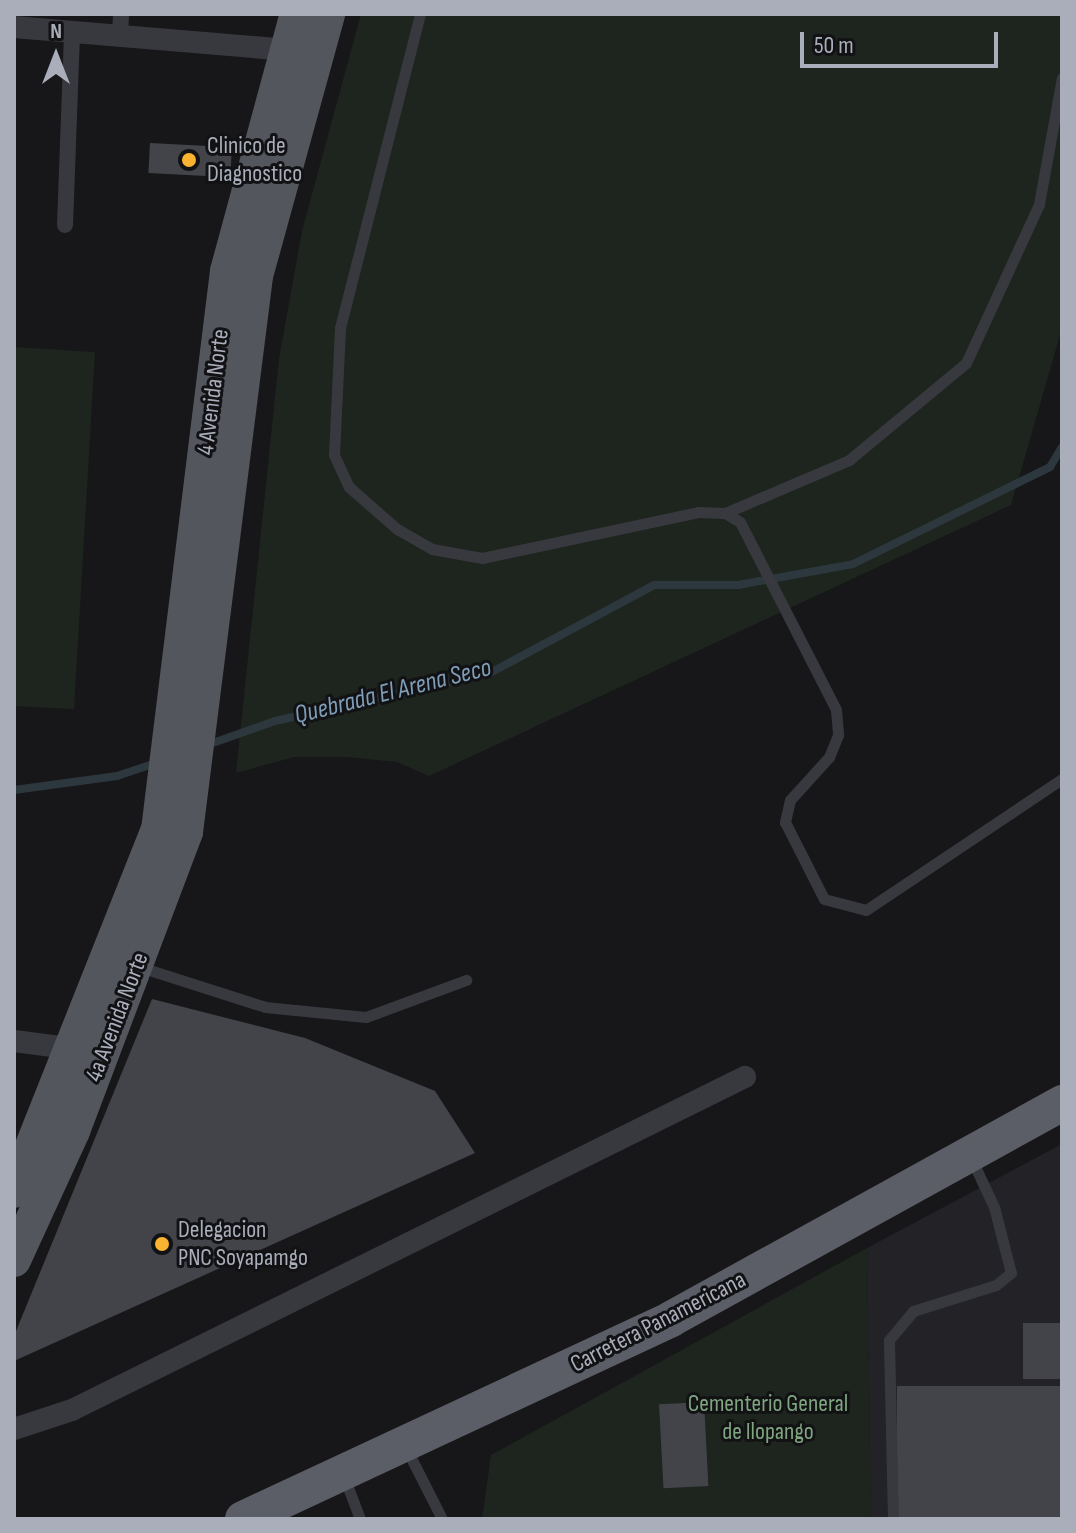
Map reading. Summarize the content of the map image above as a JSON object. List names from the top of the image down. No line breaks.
{"streets":{"highway":["Carretera Panamericana"],"main road":["4 Avenida Norte","4a Avenida Norte"]},"crossings":[["4 Avenida Norte","4a Avenida Norte"]],"water":["Quebrada El Arena Seco"],"parks":["Cementerio General de Ilopango"],"places":["Clinico de Diagnostico","Delegacion PNC Soyapamgo"],"scale_bar":"50 m","north":"top"}
